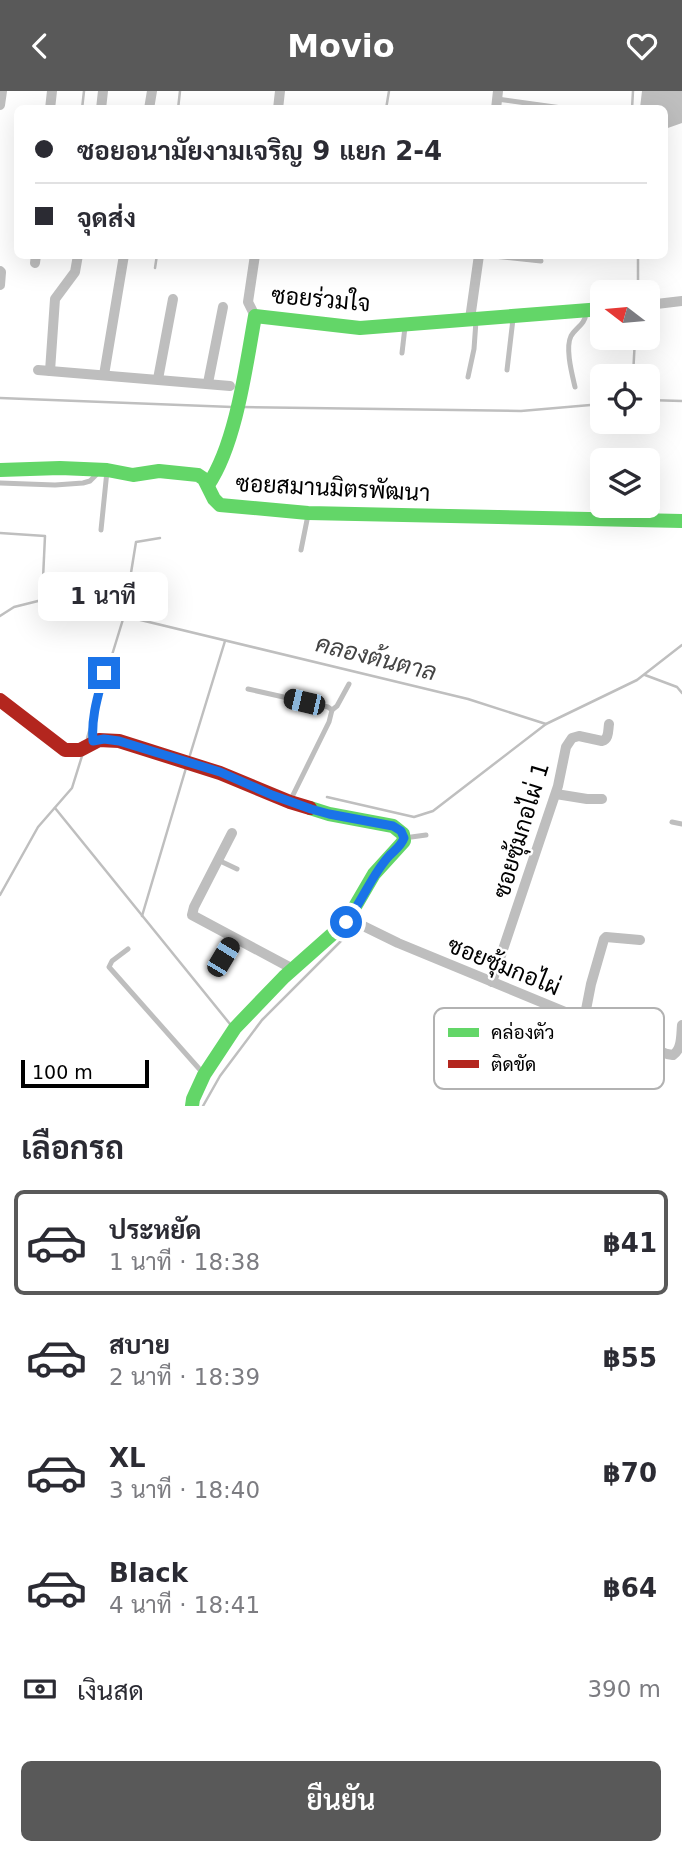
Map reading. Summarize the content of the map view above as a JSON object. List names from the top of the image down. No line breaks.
{"streets":{"street":["ซอยร่วมใจ","ซอยสมานมิตรพัฒนา","ซอยซุ้มกอไผ่ 1","ซอยซุ้มกอไผ่"]},"crossings":[["ซอยร่วมใจ","ซอยสมานมิตรพัฒนา"],["ซอยซุ้มกอไผ่ 1","ซอยซุ้มกอไผ่"]],"water":["คลองต้นตาล"],"legend":["คล่องตัว","ติดขัด"],"scale_bar":"100 m","north":"left","page":{"header":"Movio","banner":["ซอยอนามัยงามเจริญ 9 แยก 2-4","จุดส่ง"],"bubble":"1 นาที","scale":"100 m","heading":"เลือกรถ","list":[{"name":"ประหยัด","note":"1 นาที · 18:38","value":"฿41"},{"name":"สบาย","note":"2 นาที · 18:39","value":"฿55"},{"name":"XL","note":"3 นาที · 18:40","value":"฿70"},{"name":"Black","note":"4 นาที · 18:41","value":"฿64"}],"pay":["เงินสด","390 m"],"buttons":"ยืนยัน"}}
